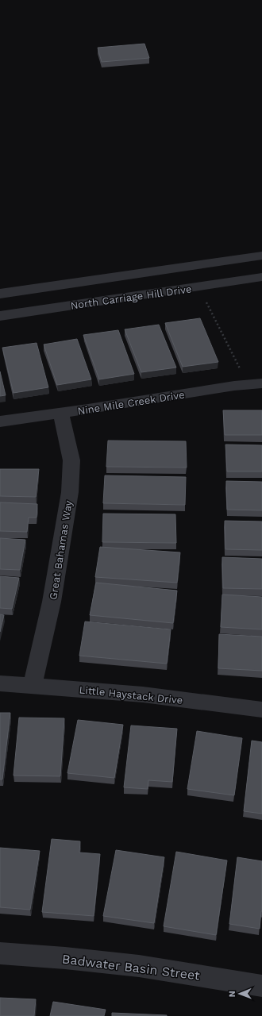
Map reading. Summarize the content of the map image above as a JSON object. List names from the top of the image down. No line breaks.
{"streets":{"street":["North Carriage Hill Drive","Nine Mile Creek Drive","Great Bahamas Way","Little Haystack Drive","Badwater Basin Street"]},"crossings":[["Nine Mile Creek Drive","Great Bahamas Way"],["Great Bahamas Way","Little Haystack Drive"]],"north":"left"}
